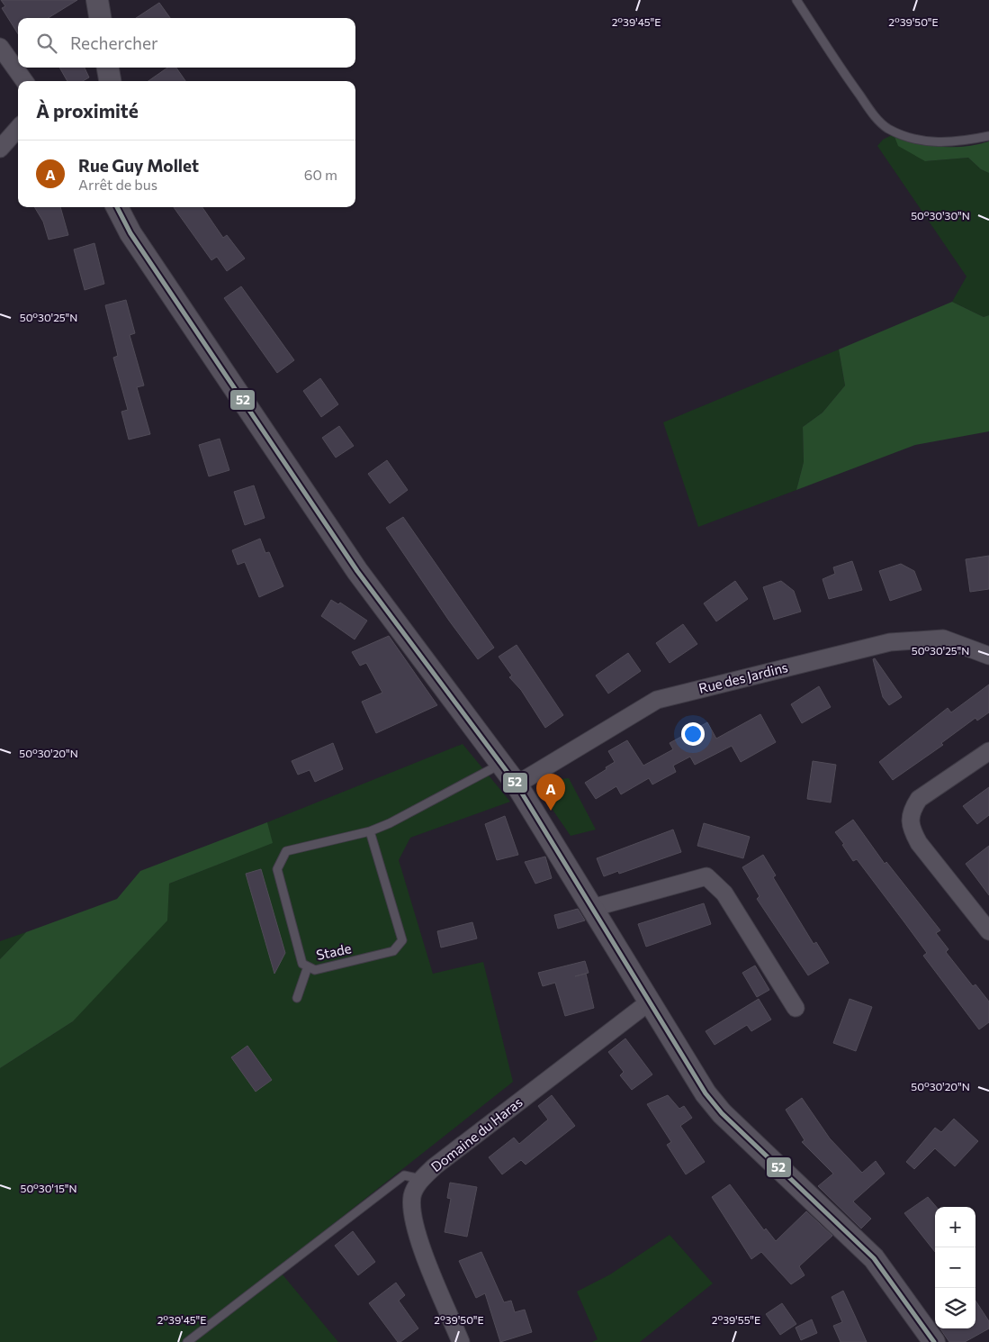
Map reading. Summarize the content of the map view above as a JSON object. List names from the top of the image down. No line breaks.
{"streets":{"street":["Rue des Jardins","Domaine du Haras"],"lane":["Stade"]},"lines":["transit line 52"],"page":{"search":"Rechercher","heading":"À proximité","list":[{"mark":"A","name":"Rue Guy Mollet","note":"Arrêt de bus","value":"60 m"}],"pins":"A","map_buttons":["+","−"]},"coordinates":["2°39'45\"E","2°39'50\"E","50°30'30\"N","50°30'25\"N","50°30'20\"N","50°30'15\"N","2°39'55\"E"]}
